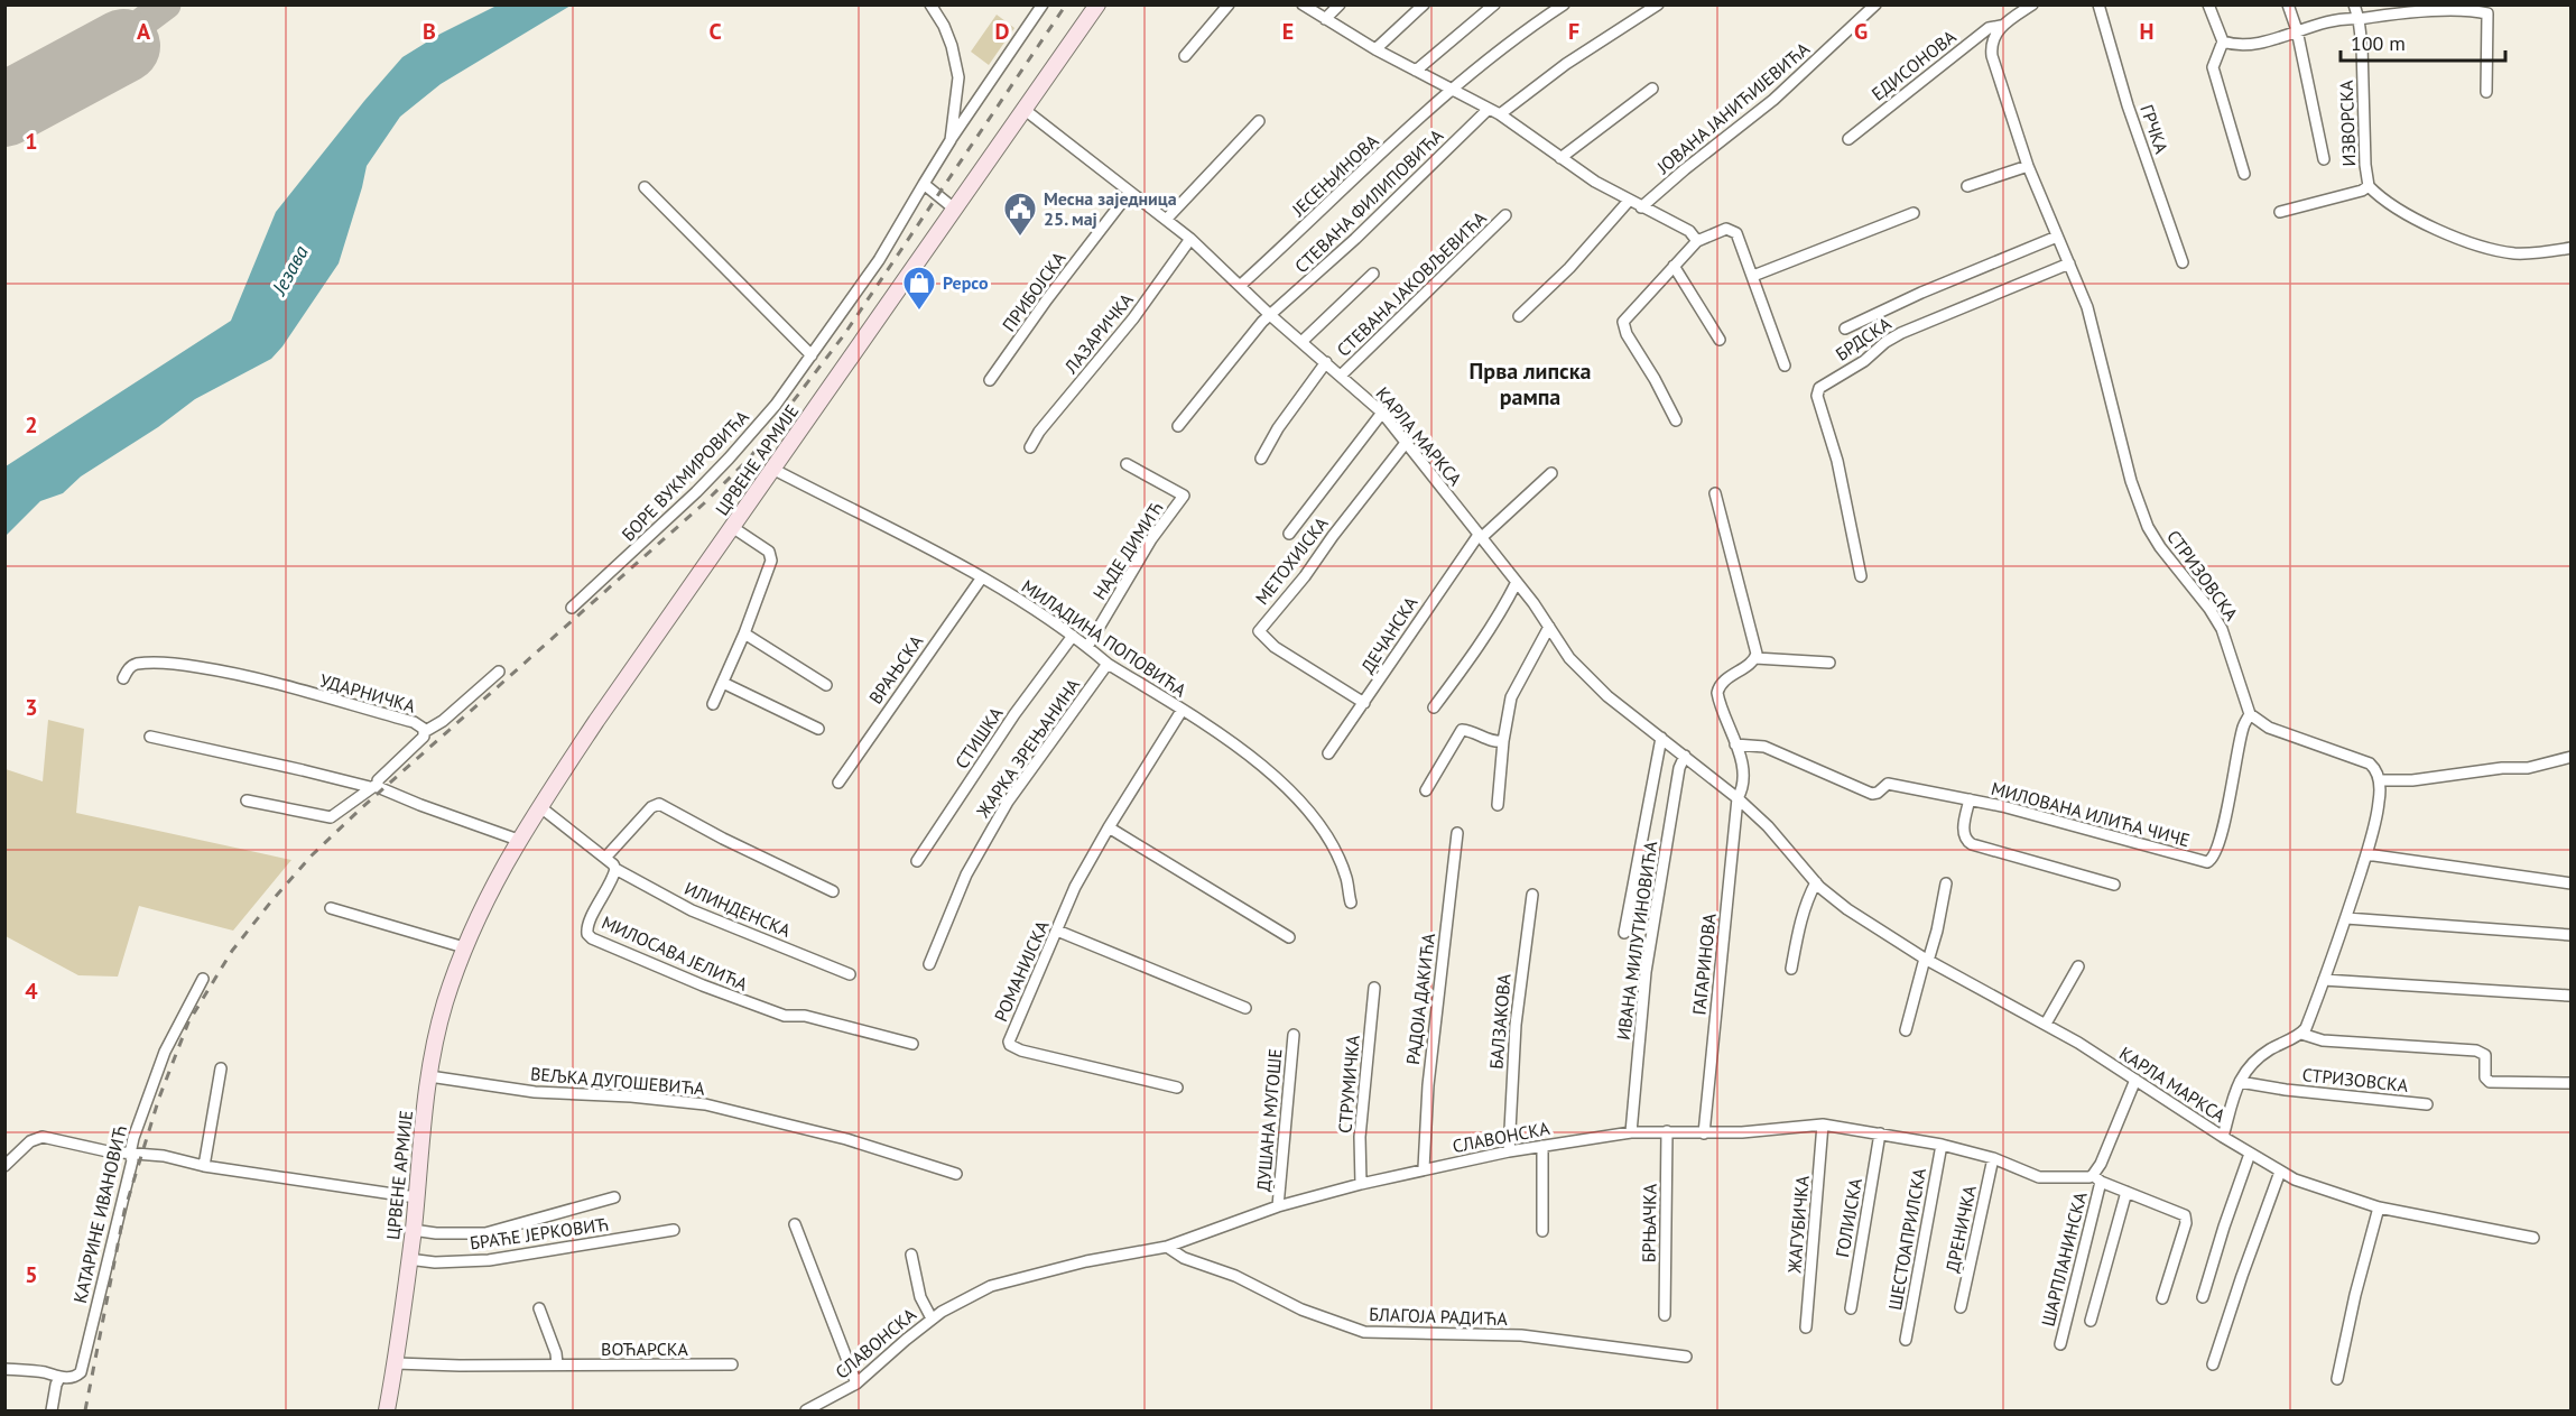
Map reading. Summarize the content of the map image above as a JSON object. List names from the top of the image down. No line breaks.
{"streets":{"main road":["ЦРВЕНЕ АРМИЈЕ"],"street":["ЕДИСОНОВА","ЈОВАНА ЈАНИЋИЈЕВИЋА","ИЗВОРСКА","ГРЧКА","ЈЕСЕЊИНОВА","СТЕВАНА ФИЛИПОВИЋА","СТЕВАНА ЈАКОВЉЕВИЋА","ПРИБОЈСКА","ЛАЗАРИЧКА","БРДСКА","КАРЛА МАРКСА","БОРЕ ВУКМИРОВИЋА","НАДЕ ДИМИЋ","МЕТОХИЈСКА","СТРИЗОВСКА","ДЕЧАНСКА","МИЛАДИНА ПОПОВИЋА","ВРАЊСКА","УДАРНИЧКА","СТИШКА","ЖАРКА ЗРЕЊАНИНА","МИЛОВАНА ИЛИЋА ЧИЧЕ","ИЛИНДЕНСКА","ИВАНА МИЛУТИНОВИЋА","МИЛОСАВА ЈЕЛИЋА","ГАГАРИНОВА","РОМАНИЈСКА","РАДОЈА ДАКИЋА","БАЛЗАКОВА","ВЕЉКА ДУГОШЕВИЋА","СТРУМИЧКА","ДУШАНА МУГОШЕ","СЛАВОНСКА","КАТАРИНЕ ИВАНОВИЋ","ГОЛИЈСКА","БРЊАЧКА","ЖАГУБИЧКА","ДРЕНИЧКА","БРАЋЕ ЈЕРКОВИЋ","ШЕСТОАПРИЛСКА","ШАРПЛАНИНСКА","БЛАГОЈА РАДИЋА","ВОЋАРСКА"]},"crossings":[["ЕДИСОНОВА","СТРИЗОВСКА"],["ЈЕСЕЊИНОВА","КАРЛА МАРКСА"],["СТЕВАНА ФИЛИПОВИЋА","КАРЛА МАРКСА"],["СТЕВАНА ЈАКОВЉЕВИЋА","КАРЛА МАРКСА"],["ПРИБОЈСКА","КАРЛА МАРКСА"],["ЛАЗАРИЧКА","КАРЛА МАРКСА"],["БРДСКА","СТРИЗОВСКА"],["КАРЛА МАРКСА","ЦРВЕНЕ АРМИЈЕ"],["КАРЛА МАРКСА","МЕТОХИЈСКА"],["КАРЛА МАРКСА","ДЕЧАНСКА"],["КАРЛА МАРКСА","ИВАНА МИЛУТИНОВИЋА"],["КАРЛА МАРКСА","ГАГАРИНОВА"],["ЦРВЕНЕ АРМИЈЕ","МИЛАДИНА ПОПОВИЋА"],["ЦРВЕНЕ АРМИЈЕ","ВЕЉКА ДУГОШЕВИЋА"],["ЦРВЕНЕ АРМИЈЕ","БРАЋЕ ЈЕРКОВИЋ"],["ЦРВЕНЕ АРМИЈЕ","ВОЋАРСКА"],["НАДЕ ДИМИЋ","МИЛАДИНА ПОПОВИЋА"],["МЕТОХИЈСКА","ДЕЧАНСКА"],["СТРИЗОВСКА","МИЛОВАНА ИЛИЋА ЧИЧЕ"],["МИЛАДИНА ПОПОВИЋА","ВРАЊСКА"],["МИЛАДИНА ПОПОВИЋА","СТИШКА"],["МИЛАДИНА ПОПОВИЋА","ЖАРКА ЗРЕЊАНИНА"],["МИЛАДИНА ПОПОВИЋА","РОМАНИЈСКА"],["ИЛИНДЕНСКА","МИЛОСАВА ЈЕЛИЋА"],["ИВАНА МИЛУТИНОВИЋА","СЛАВОНСКА"],["ГАГАРИНОВА","СЛАВОНСКА"],["РАДОЈА ДАКИЋА","СЛАВОНСКА"],["БАЛЗАКОВА","СЛАВОНСКА"],["СТРУМИЧКА","СЛАВОНСКА"],["ДУШАНА МУГОШЕ","СЛАВОНСКА"],["СЛАВОНСКА","ГОЛИЈСКА"],["СЛАВОНСКА","БРЊАЧКА"],["СЛАВОНСКА","ЖАГУБИЧКА"],["СЛАВОНСКА","ДРЕНИЧКА"],["СЛАВОНСКА","ШЕСТОАПРИЛСКА"],["СЛАВОНСКА","ШАРПЛАНИНСКА"],["СЛАВОНСКА","БЛАГОЈА РАДИЋА"]],"districts":["Прва липска рампа"],"water":["Језава"],"places":{"public building":["Месна заједница 25. мај"],"shop":["Pepco"]},"scale_bar":"100 m","grid":{"columns":["A","B","C","D","E","F","G","H"],"rows":["1","2","3","4","5"]}}
